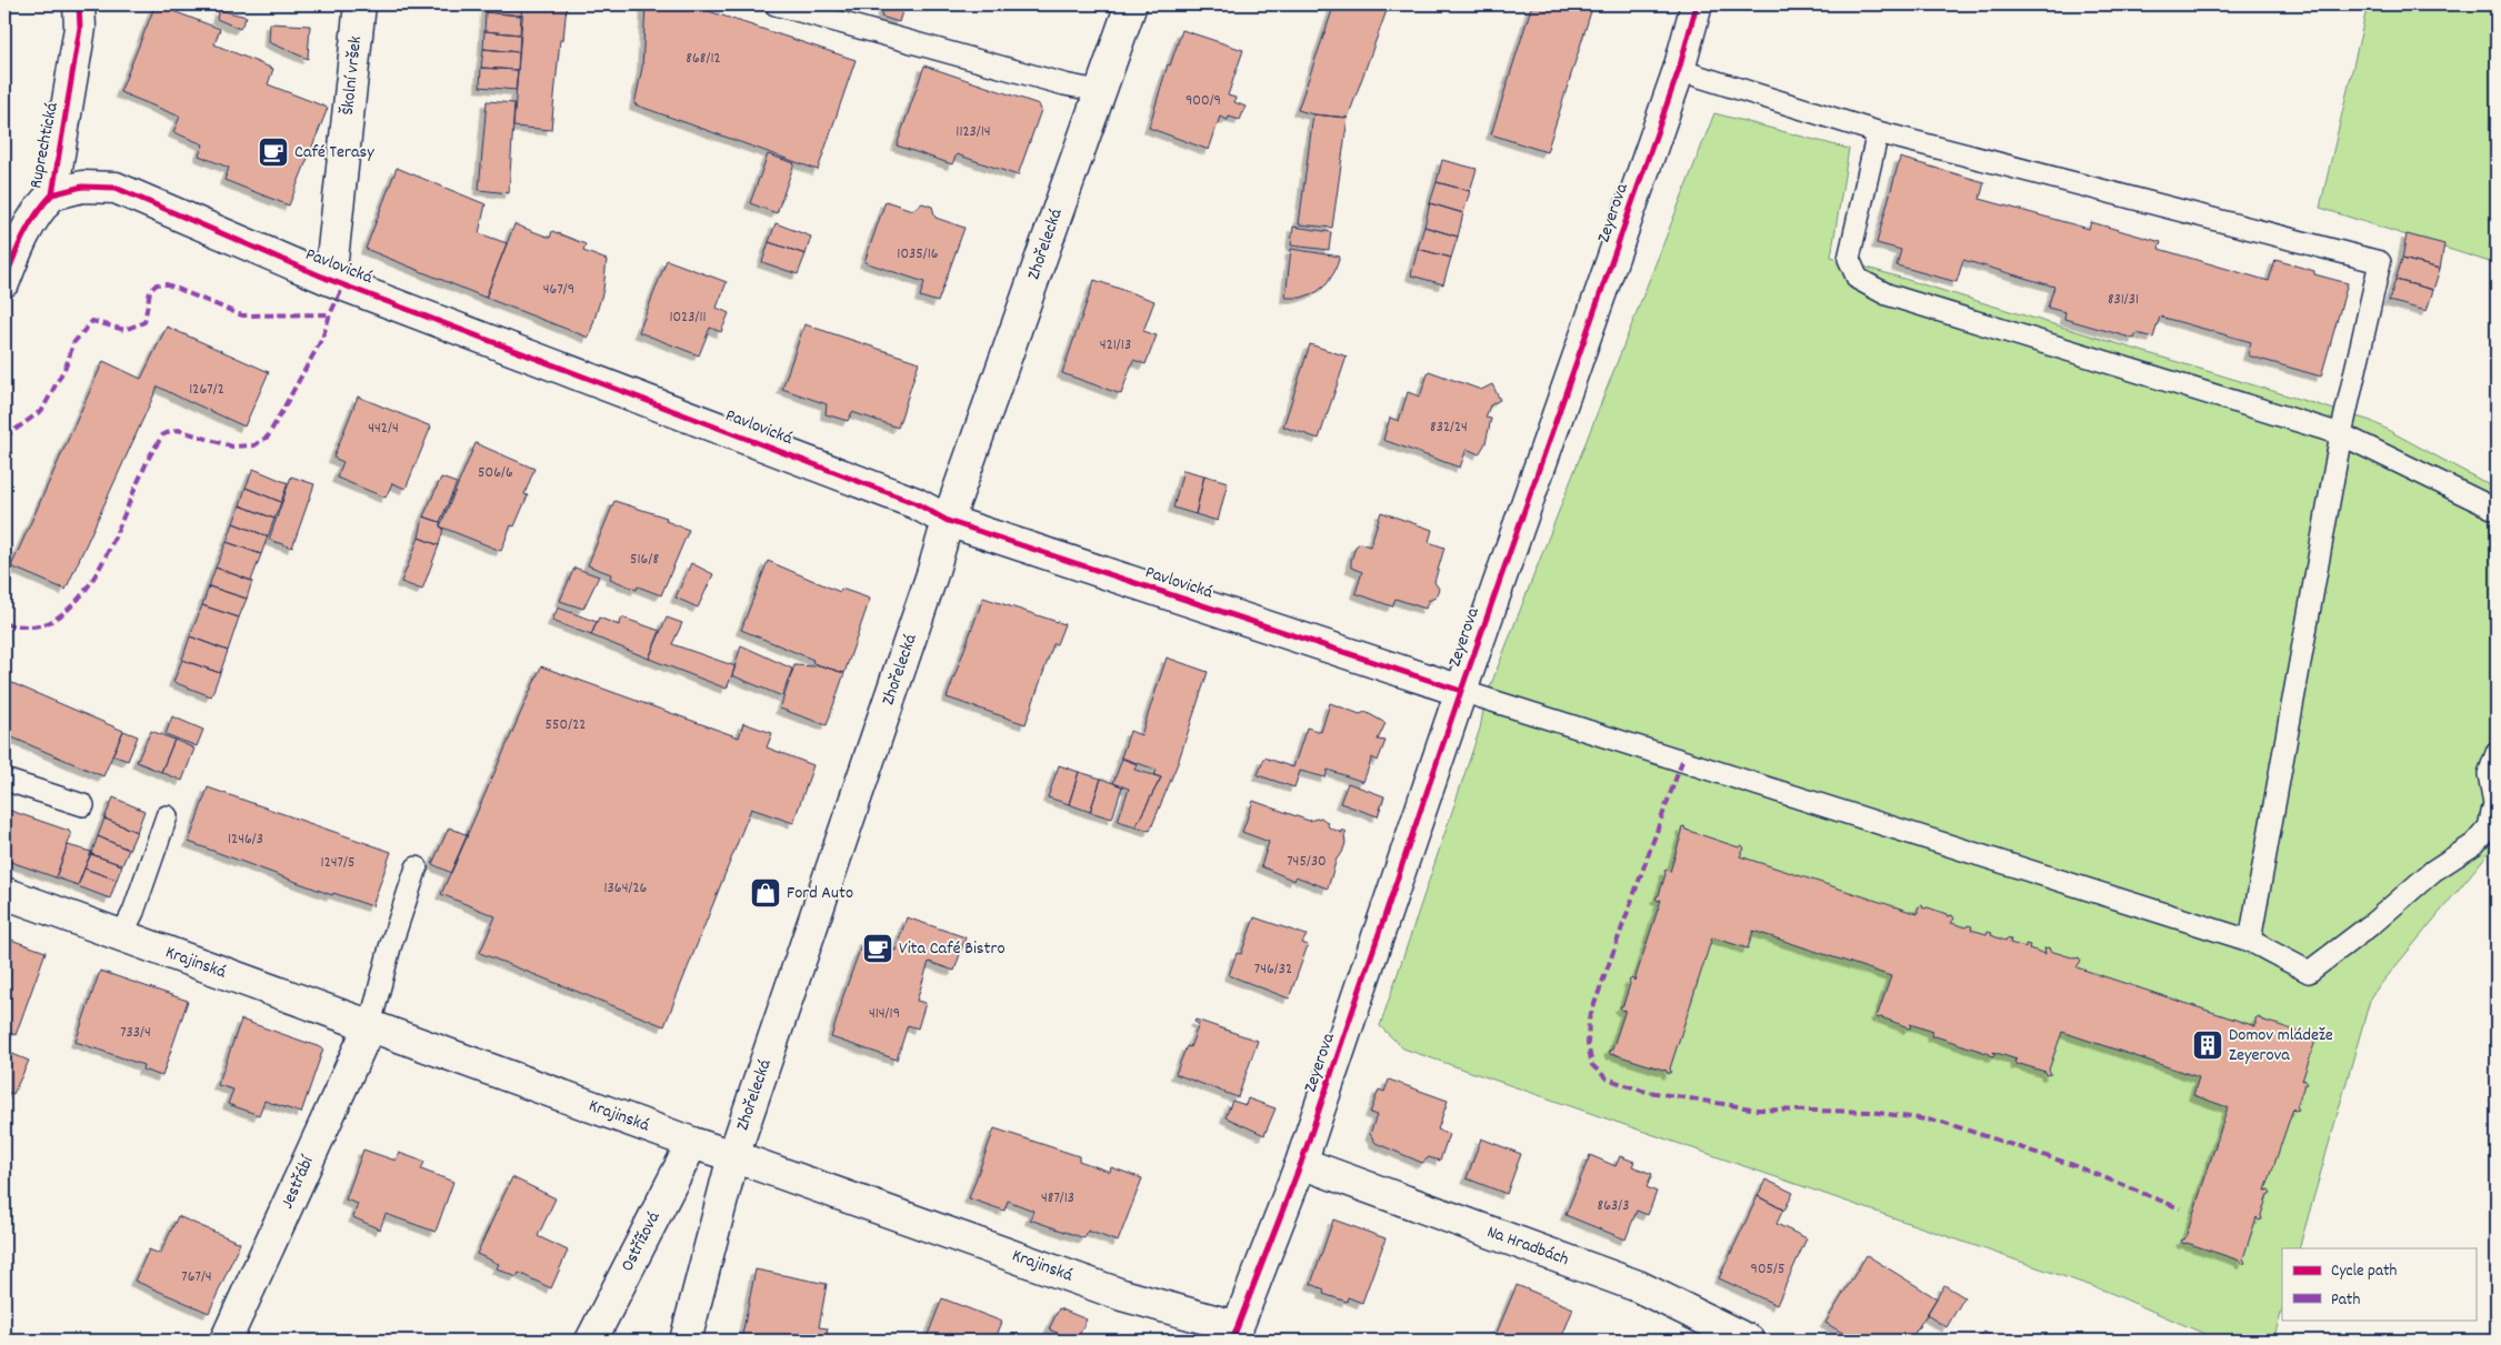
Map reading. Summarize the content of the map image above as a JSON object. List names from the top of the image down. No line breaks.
{"streets":{"street":["Školní vršek","Ruprechtická","Zeyerova","Zhořelecká","Pavlovická","Krajinská","Jestřábí","Ostřížová","Na Hradbách"]},"crossings":[["Školní vršek","Pavlovická"],["Ruprechtická","Pavlovická"],["Zeyerova","Pavlovická"],["Zeyerova","Krajinská"],["Zeyerova","Na Hradbách"],["Zhořelecká","Pavlovická"],["Zhořelecká","Krajinská"],["Krajinská","Jestřábí"],["Krajinská","Ostřížová"]],"places":{"cafe":["Café Terasy","Vita Café Bistro"],"shop":["Ford Auto"],"building":["Domov mládeže Zeyerova"]},"house_numbers":["868/12","900/9","1123/14","1035/16","467/9","831/31","1023/11","421/13","1267/2","832/24","442/4","506/6","516/8","550/22","1246/3","745/30","1247/5","1364/26","746/32","414/19","733/4","487/13","863/3","905/5","767/4"],"legend":["Cycle path","Path"]}
